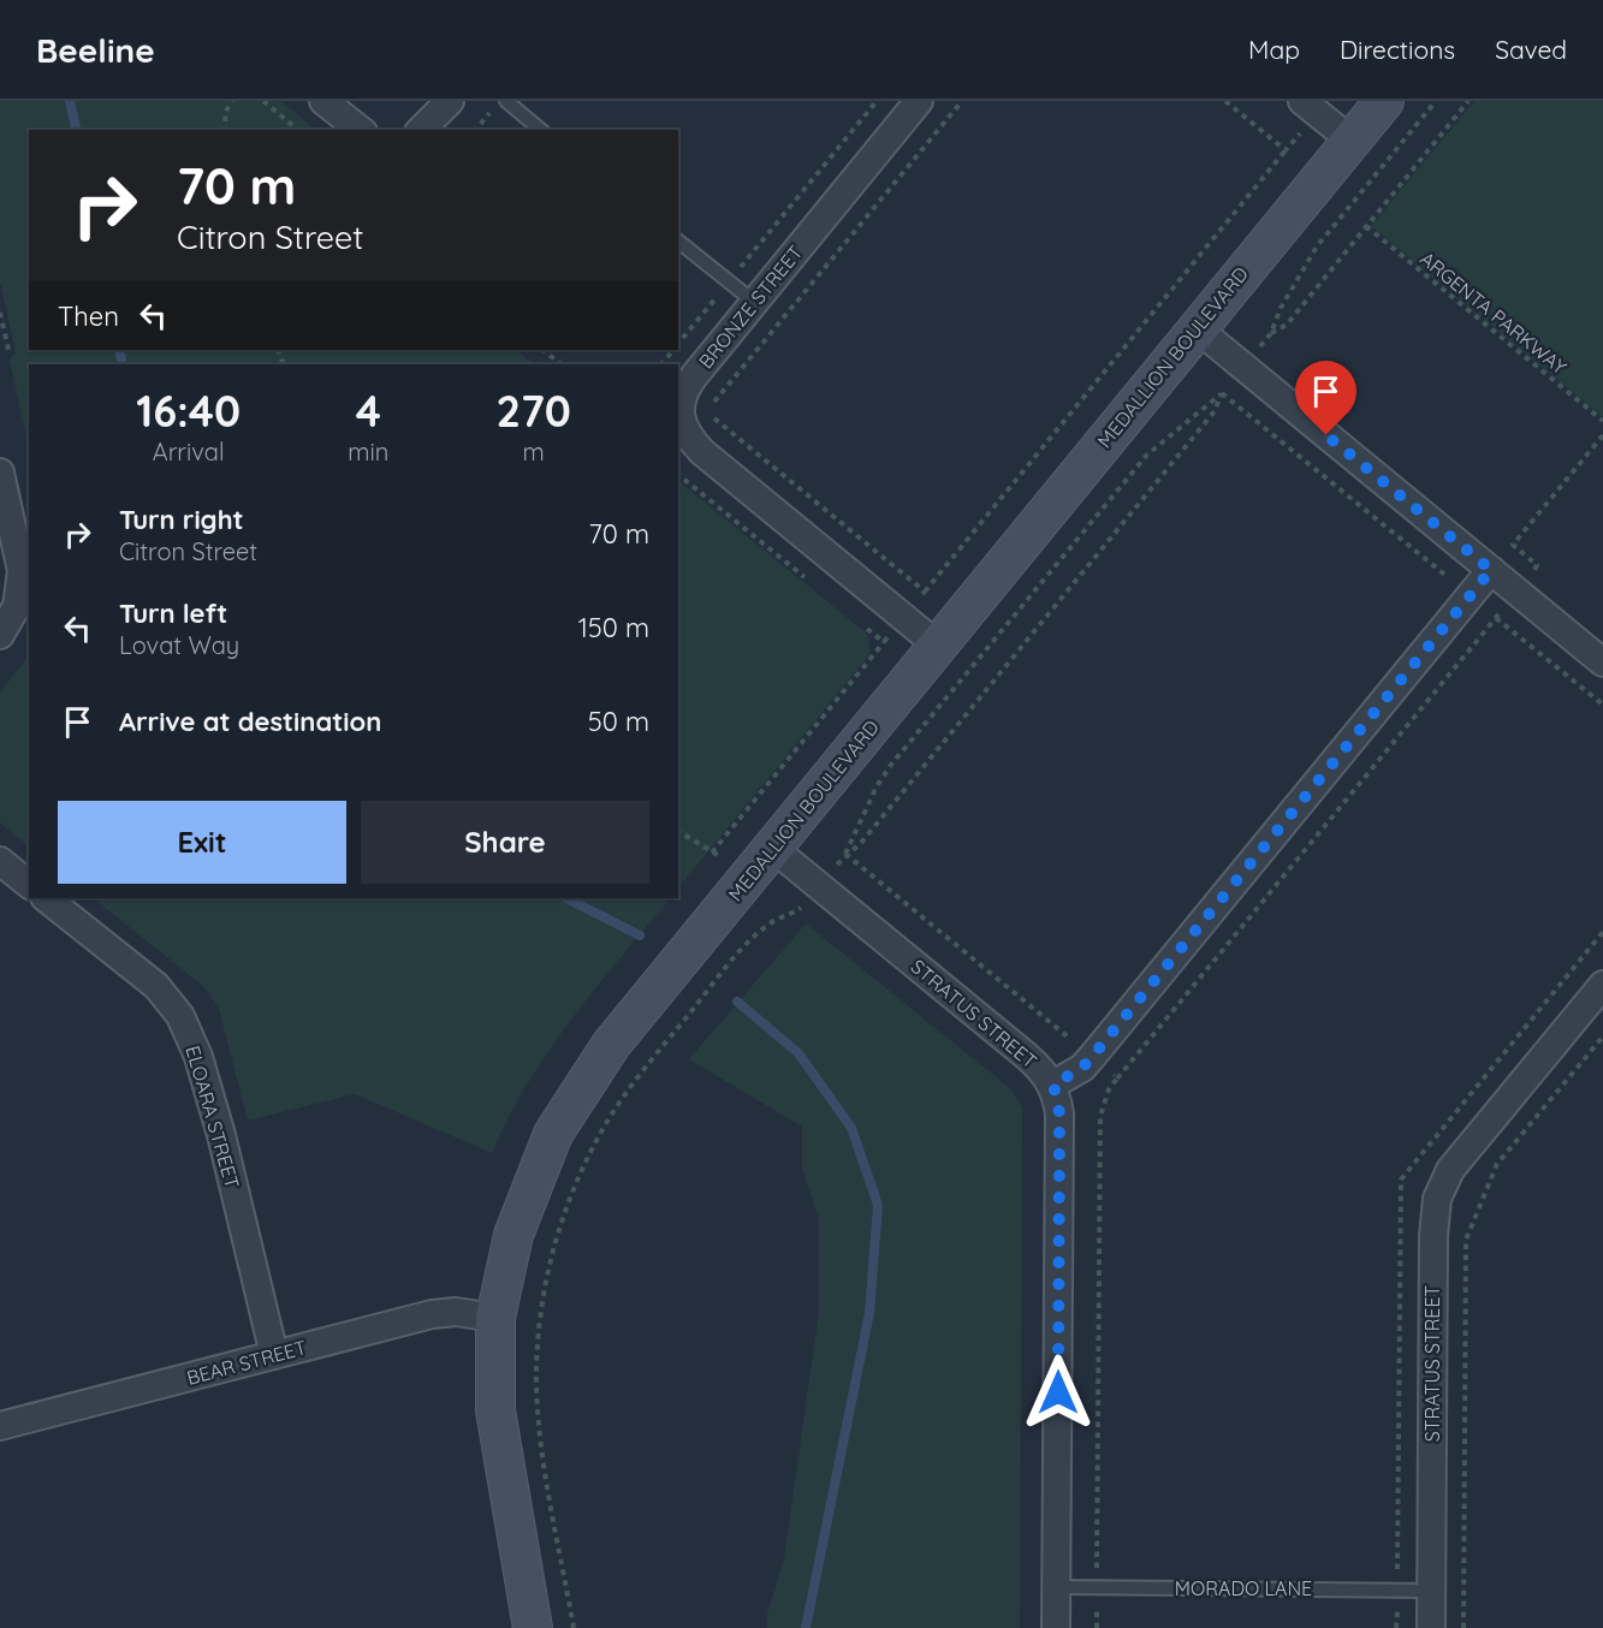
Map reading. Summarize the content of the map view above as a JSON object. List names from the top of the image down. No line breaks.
{"streets":{"street":["BRONZE STREET","MEDALLION BOULEVARD","STRATUS STREET","ELOARA STREET","BEAR STREET"],"lane":["MORADO LANE"],"path":["ARGENTA PARKWAY"]},"crossings":[["BRONZE STREET","MEDALLION BOULEVARD"],["MEDALLION BOULEVARD","STRATUS STREET"],["MEDALLION BOULEVARD","BEAR STREET"],["STRATUS STREET","MORADO LANE"],["ELOARA STREET","BEAR STREET"]],"page":{"header":"Beeline","nav":["Map","Directions","Saved"],"turn":["70 m","Citron Street"],"then":"Then","eta":["16:40","Arrival","4","min","270","m"],"list":[{"name":"Turn right","note":"Citron Street","value":"70 m"},{"name":"Turn left","note":"Lovat Way","value":"150 m"},{"name":"Arrive at destination","value":"50 m"}],"buttons":["Exit","Share"]}}
